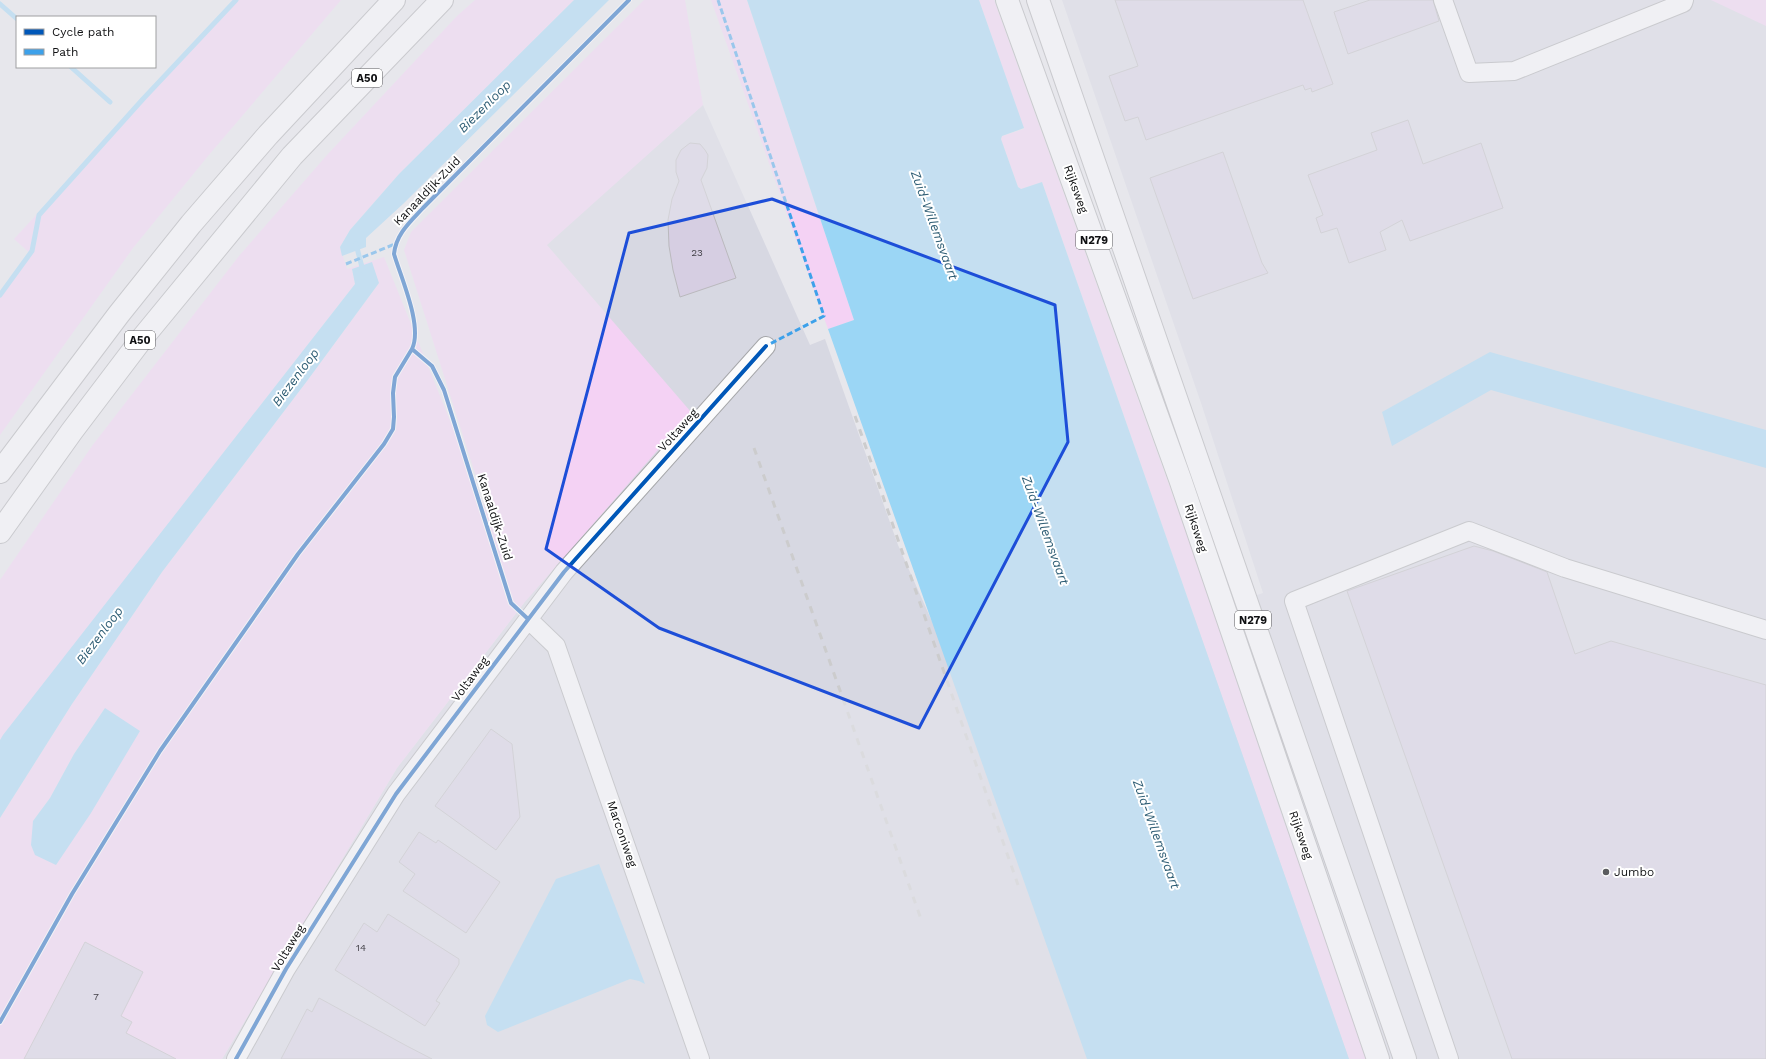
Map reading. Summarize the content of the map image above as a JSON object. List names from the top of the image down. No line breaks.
{"streets":{"main road":["A50","Rijksweg","N279"],"street":["Voltaweg","Marconiweg"],"cycle path":["Kanaaldijk-Zuid"]},"crossings":[["Voltaweg","Marconiweg"]],"water":["Biezenloop","Zuid-Willemsvaart"],"places":["Jumbo"],"house_numbers":["23","14","7"],"legend":["Cycle path","Path"]}
